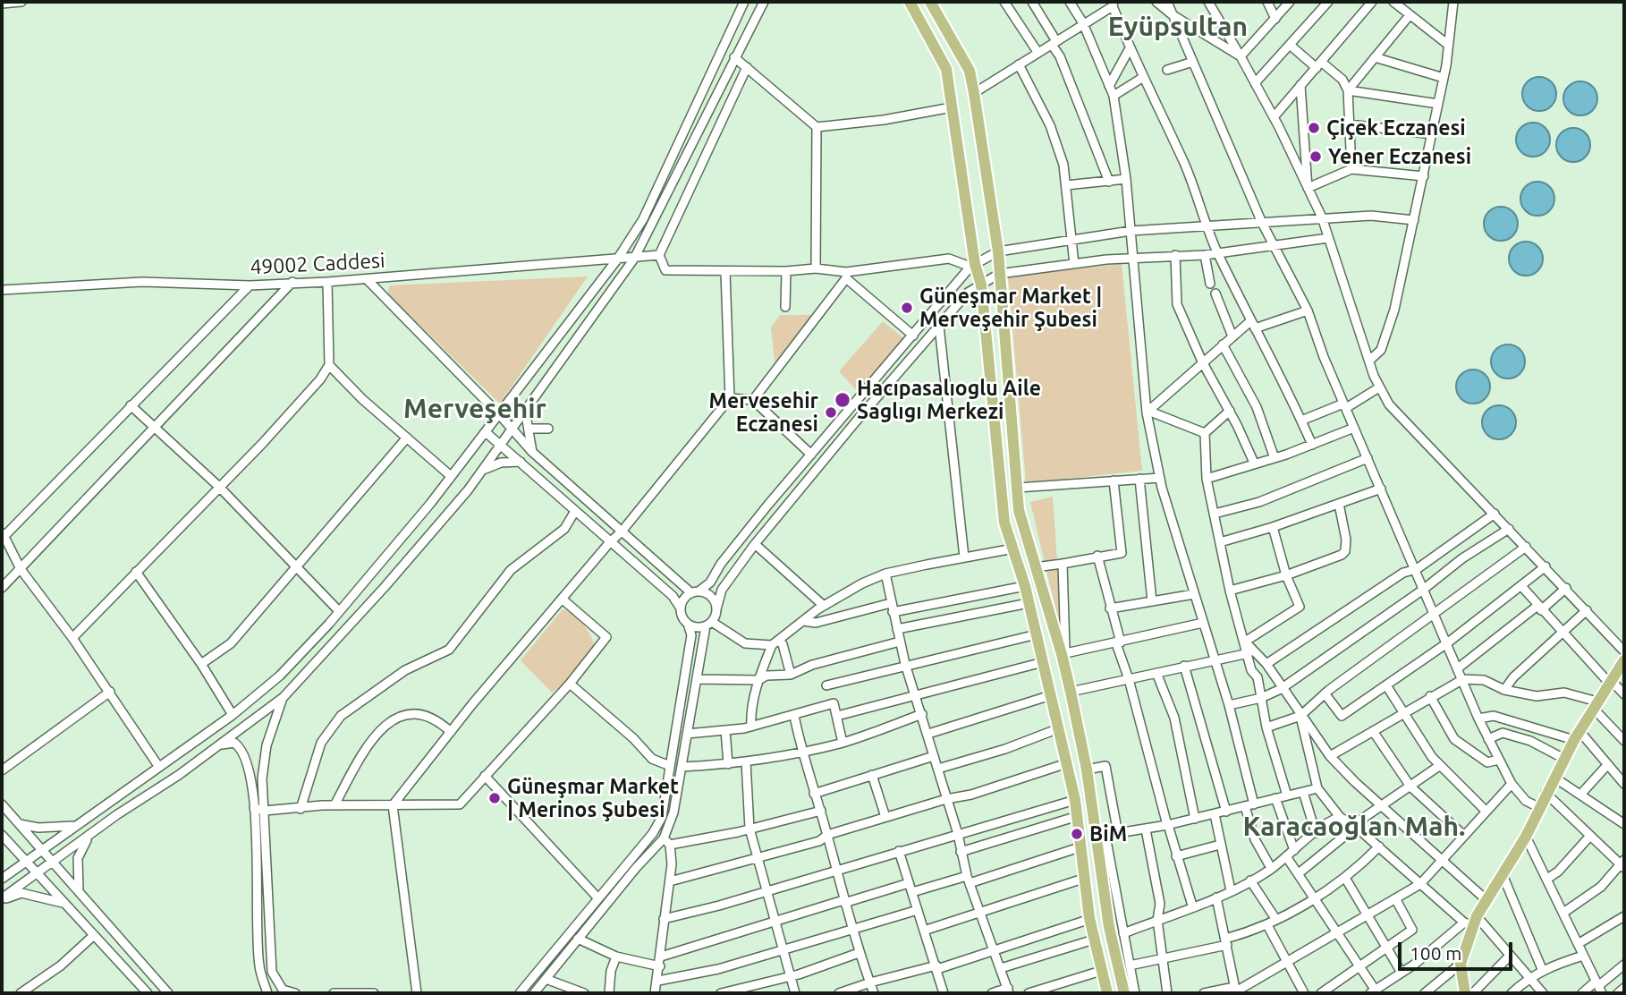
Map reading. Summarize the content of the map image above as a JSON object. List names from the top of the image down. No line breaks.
{"streets":{"street":["49002 Caddesi"]},"districts":["Eyüpsultan","Merveşehir","Karacaoğlan Mah."],"places":["Çiçek Eczanesi","Yener Eczanesi","Güneşmar Market | Merveşehir Şubesi","Hacıpasalıoglu Aile Saglıgı Merkezi","Mervesehir Eczanesi","Güneşmar Market | Merinos Şubesi","BiM"],"scale_bar":"100 m"}
